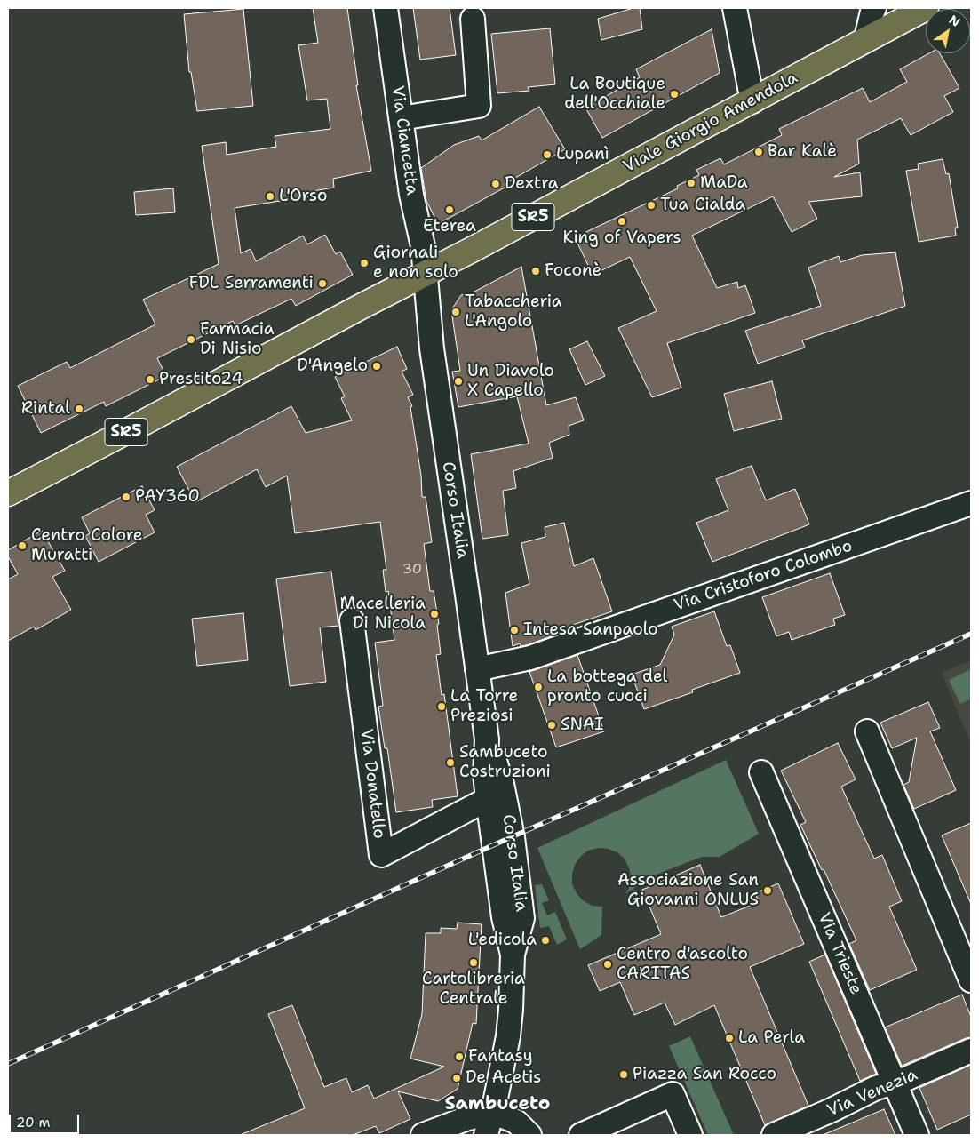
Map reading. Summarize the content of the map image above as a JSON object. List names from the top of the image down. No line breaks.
{"streets":{"main road":["Viale Giorgio Amendola","SR5"],"street":["Via Ciancetta","Corso Italia","Via Cristoforo Colombo","Via Donatello","Via Trieste","Via Venezia"]},"crossings":[["Viale Giorgio Amendola","Via Ciancetta"],["Viale Giorgio Amendola","SR5"],["Viale Giorgio Amendola","Corso Italia"],["Via Ciancetta","SR5"],["Via Ciancetta","Corso Italia"],["SR5","Corso Italia"],["Corso Italia","Via Cristoforo Colombo"],["Corso Italia","Via Donatello"],["Via Trieste","Via Venezia"]],"districts":["Sambuceto"],"places":["La Boutique dell'Occhiale","Bar Kalè","Lupanì","MaDa","Dextra","L'Orso","Tua Cialda","Eterea","King of Vapers","Giornali e non solo","Foconè","FDL Serramenti","Tabaccheria L'Angolo","Farmacia Di Nisio","D'Angelo","Prestito24","Un Diavolo X Capello","Rintal","PAY360","Centro Colore Muratti","Macelleria Di Nicola","Intesa Sanpaolo","La bottega del pronto cuoci","La Torre Preziosi","SNAI","Sambuceto Costruzioni","Associazione San Giovanni ONLUS","L'edicola","Cartolibreria Centrale","Centro d'ascolto CARITAS","La Perla","Fantasy","Piazza San Rocco","De Acetis"],"house_numbers":["30"],"scale_bar":"20 m","north":"top right"}
